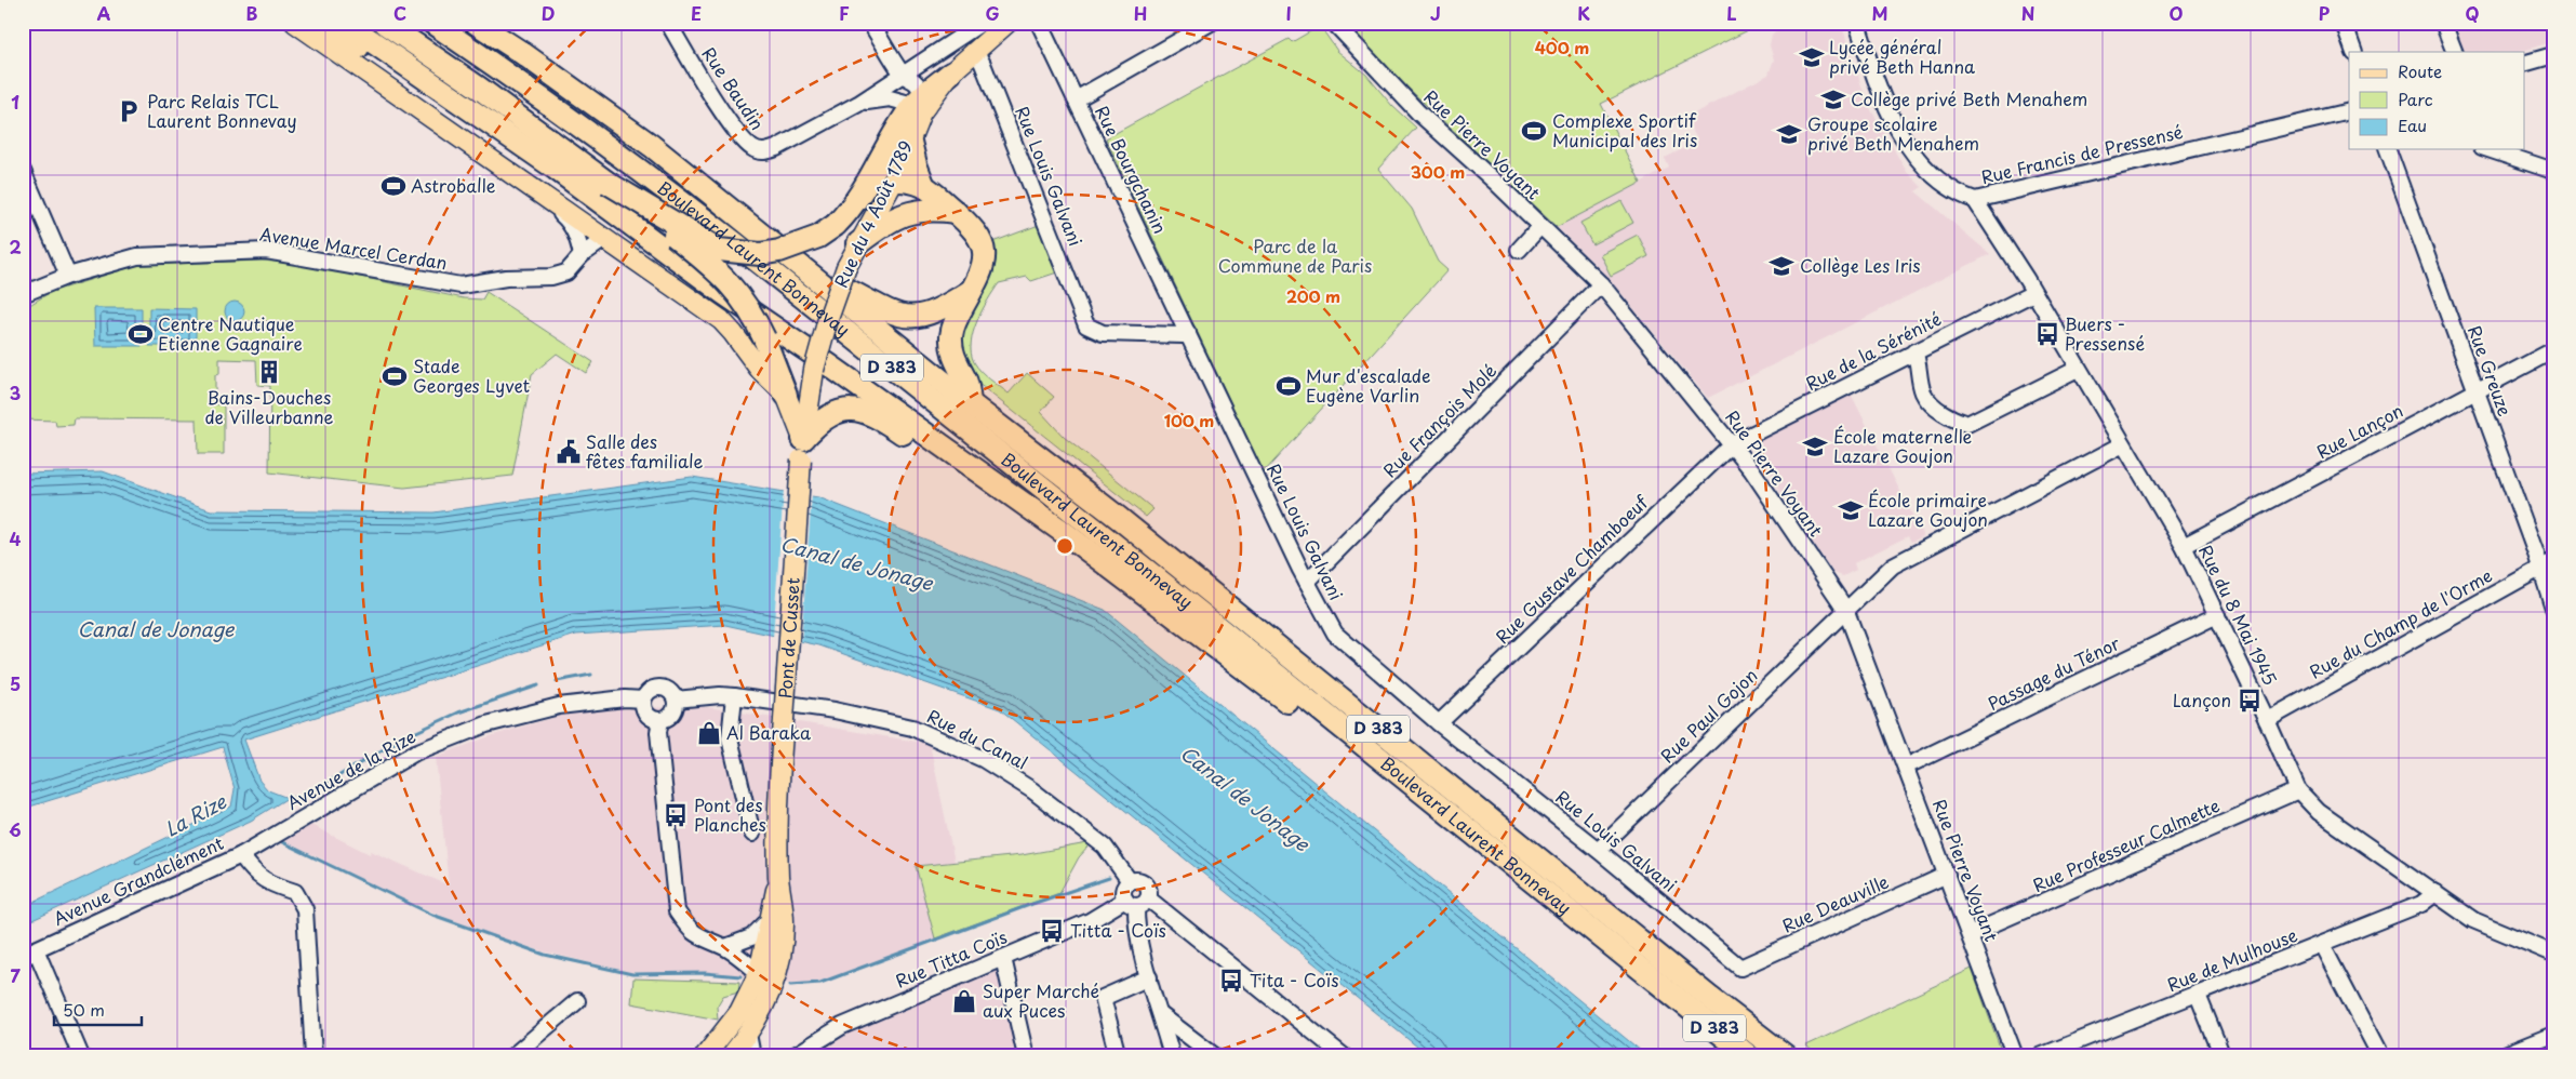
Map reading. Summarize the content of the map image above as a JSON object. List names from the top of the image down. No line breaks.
{"streets":{"highway":["Boulevard Laurent Bonnevay","D 383"],"main road":["Rue du 4 Août 1789","Pont de Cusset"],"street":["Rue Baudin","Rue Pierre Voyant","Rue Francis de Pressensé","Rue Bourgchanin","Rue Louis Galvani","Avenue Marcel Cerdan","Rue de la Sérénité","Rue Greuze","Rue François Molé","Rue Lançon","Rue Gustave Chamboeuf","Rue du 8 Mai 1945","Rue du Champ de l'Orme","Passage du Ténor","Rue Paul Gojon","Rue du Canal","Avenue de la Rize","Rue Professeur Calmette","Avenue Grandclément","Rue Deauville","Rue Titta Coïs","Rue de Mulhouse"]},"crossings":[["Rue Pierre Voyant","Rue de la Sérénité"],["Rue Pierre Voyant","Rue François Molé"],["Rue Pierre Voyant","Rue Gustave Chamboeuf"],["Rue Pierre Voyant","Passage du Ténor"],["Rue Pierre Voyant","Rue Paul Gojon"],["Rue Pierre Voyant","Rue Professeur Calmette"],["Rue Pierre Voyant","Rue Deauville"],["Rue Francis de Pressensé","Rue du 8 Mai 1945"],["Rue Bourgchanin","Rue Louis Galvani"],["Rue Louis Galvani","Rue du 4 Août 1789"],["Rue Louis Galvani","Rue François Molé"],["Rue Louis Galvani","Rue Gustave Chamboeuf"],["Rue Louis Galvani","Rue Paul Gojon"],["Rue Louis Galvani","Rue Deauville"],["Rue du 4 Août 1789","Pont de Cusset"],["Rue de la Sérénité","Rue Gustave Chamboeuf"],["Rue de la Sérénité","Rue du 8 Mai 1945"],["Rue Greuze","Rue Lançon"],["Rue Greuze","Rue du Champ de l'Orme"],["Rue Lançon","Rue du 8 Mai 1945"],["Rue du 8 Mai 1945","Rue du Champ de l'Orme"],["Rue du 8 Mai 1945","Passage du Ténor"],["Rue du 8 Mai 1945","Rue Paul Gojon"],["Rue du 8 Mai 1945","Rue Professeur Calmette"],["Rue du 8 Mai 1945","Rue de Mulhouse"],["Rue du Canal","Avenue de la Rize"],["Avenue de la Rize","Avenue Grandclément"]],"water":["Canal de Jonage","La Rize"],"parks":["Parc de la Commune de Paris"],"places":{"school or university":["Lycée général privé Beth Hanna","Collège privé Beth Menahem","Groupe scolaire privé Beth Menahem","Collège Les Iris","École maternelle Lazare Goujon","École primaire Lazare Goujon"],"parking":["Parc Relais TCL Laurent Bonnevay"],"sports":["Complexe Sportif Municipal des Iris","Astroballe","Centre Nautique Etienne Gagnaire","Stade Georges Lyvet","Mur d'escalade Eugène Varlin"],"bus stop":["Buers - Pressensé","Lançon","Pont des Planches","Titta - Coïs","Tita - Coïs"],"building":["Bains-Douches de Villeurbanne"],"public building":["Salle des fêtes familiale"],"shop":["Al Baraka","Super Marché aux Puces"]},"legend":["Route","Parc","Eau"],"scale_bar":"50 m","grid":{"columns":["A","B","C","D","E","F","G","H","I","J","K","L","M","N","O","P","Q"],"rows":["1","2","3","4","5","6","7"]},"rings":["400 m","300 m","200 m","100 m"]}
